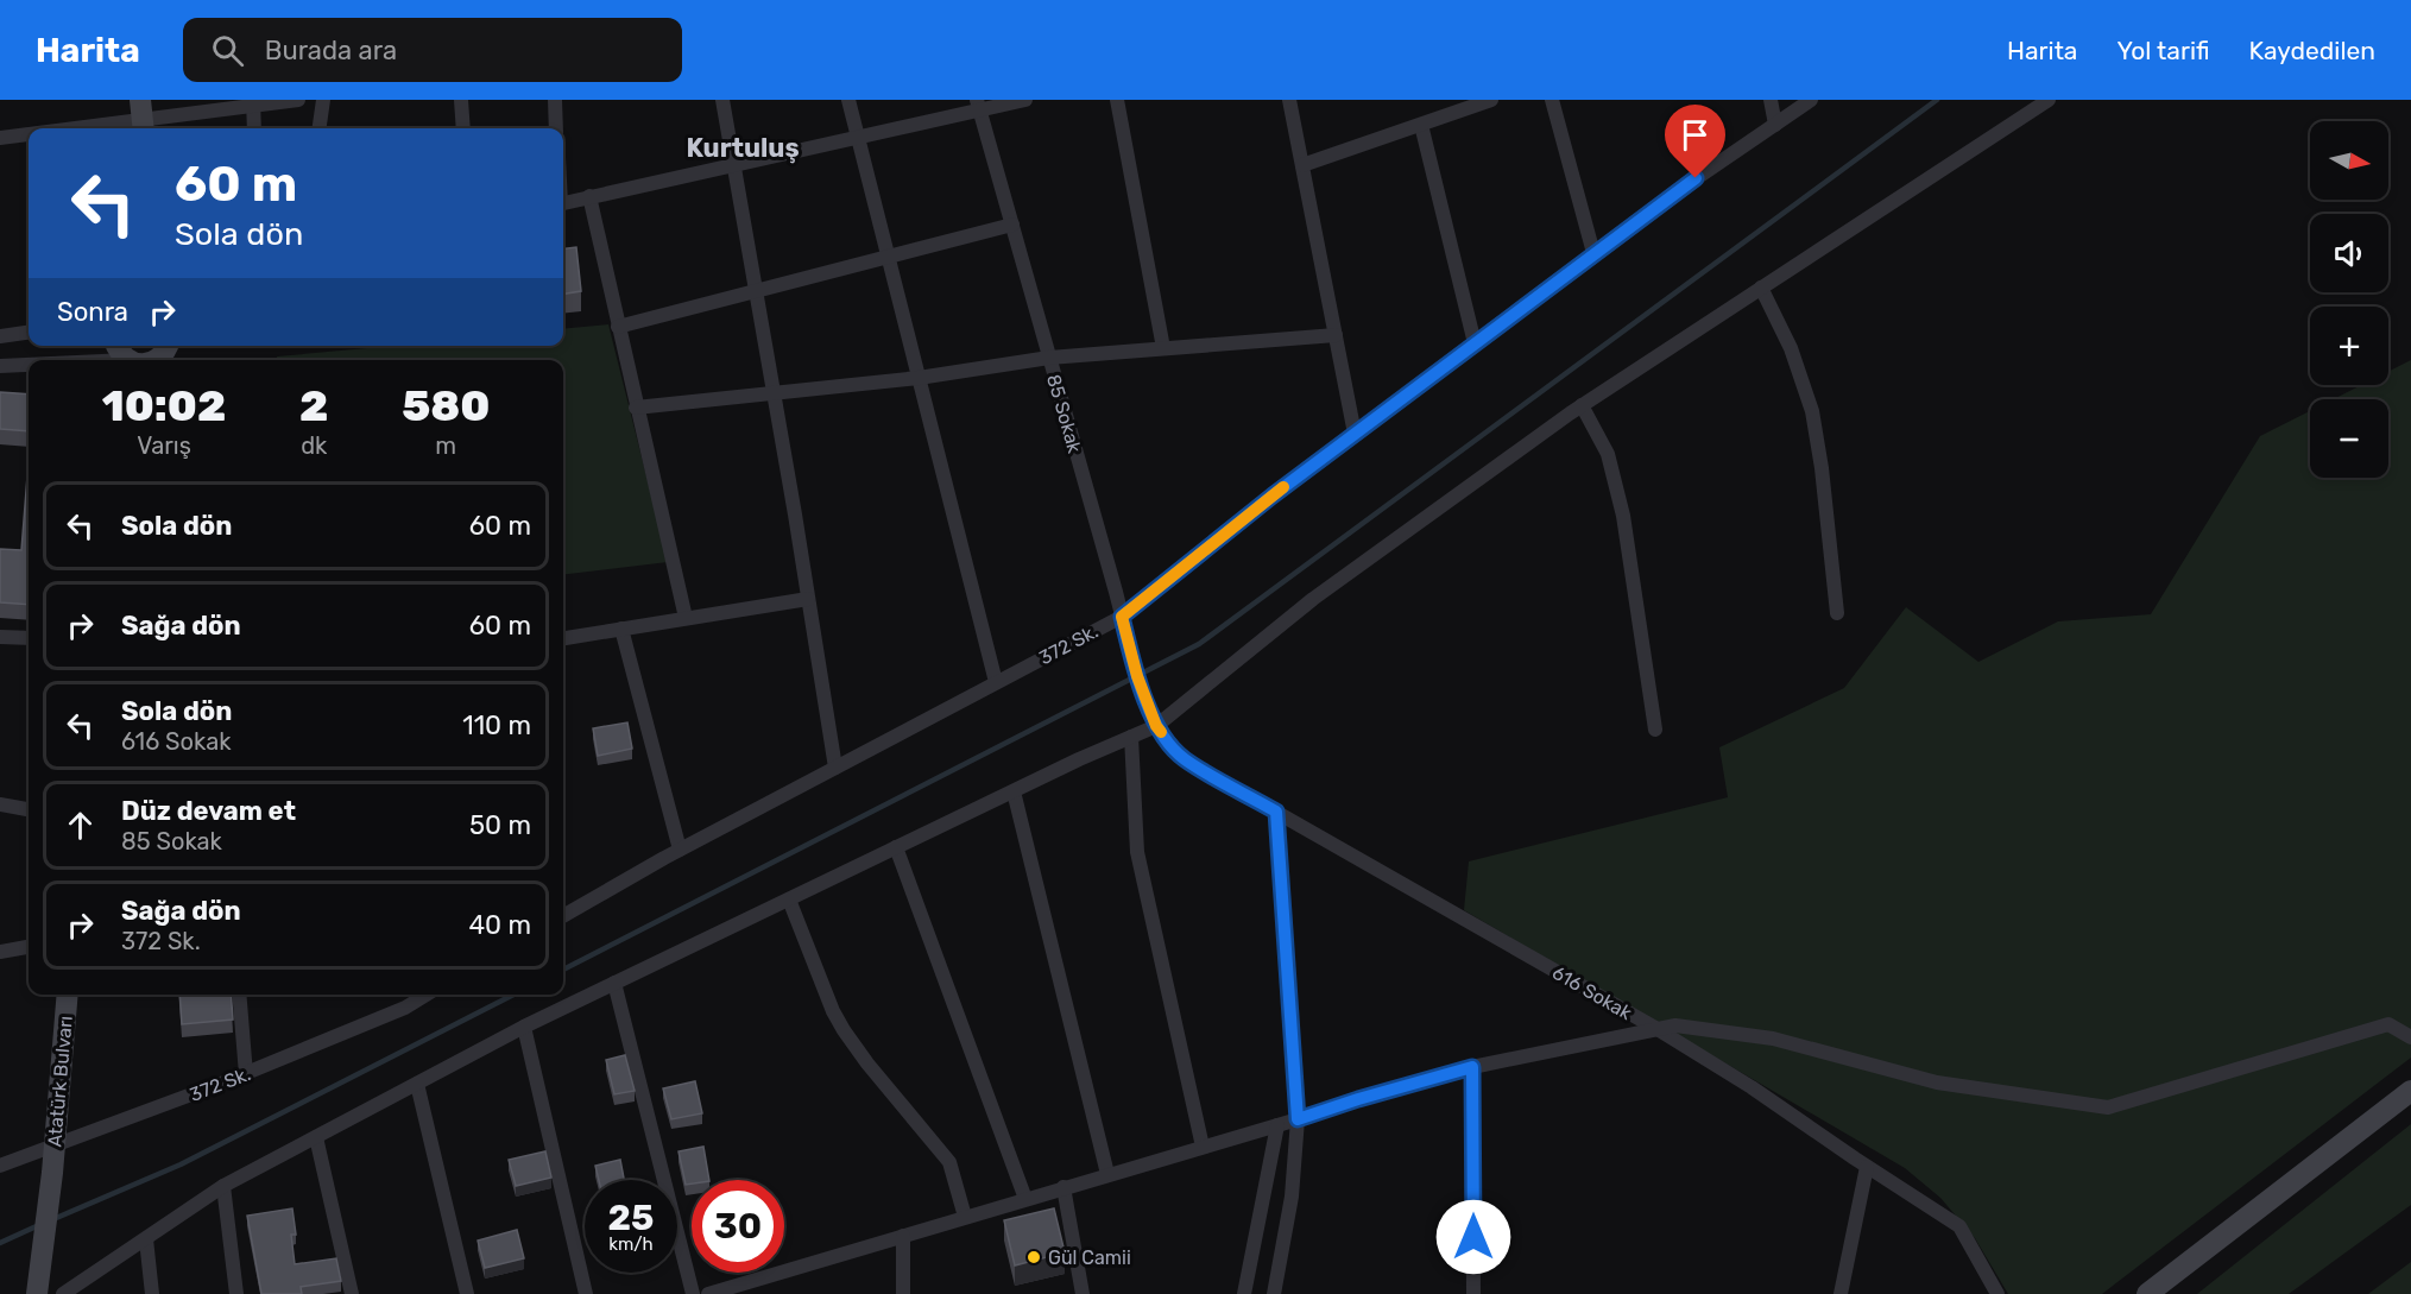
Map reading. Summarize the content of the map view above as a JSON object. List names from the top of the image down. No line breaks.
{"streets":{"main road":["Atatürk Bulvarı"],"street":["85 Sokak","372 Sk.","616 Sokak"]},"crossings":[["85 Sokak","372 Sk."],["85 Sokak","616 Sokak"],["372 Sk.","Atatürk Bulvarı"]],"districts":["Kurtuluş"],"places":["Gül Camii"],"north":"right","page":{"header":"Harita","search":"Burada ara","nav":["Harita","Yol tarifi","Kaydedilen"],"map_buttons":["+","−"],"turn":["60 m","Sola dön"],"then":"Sonra","eta":["10:02","Varış","2","dk","580","m"],"list":[{"name":"Sola dön","value":"60 m"},{"name":"Sağa dön","value":"60 m"},{"name":"Sola dön","note":"616 Sokak","value":"110 m"},{"name":"Düz devam et","note":"85 Sokak","value":"50 m"},{"name":"Sağa dön","note":"372 Sk.","value":"40 m"}],"speed":"25 km/h","limit":"30"}}
